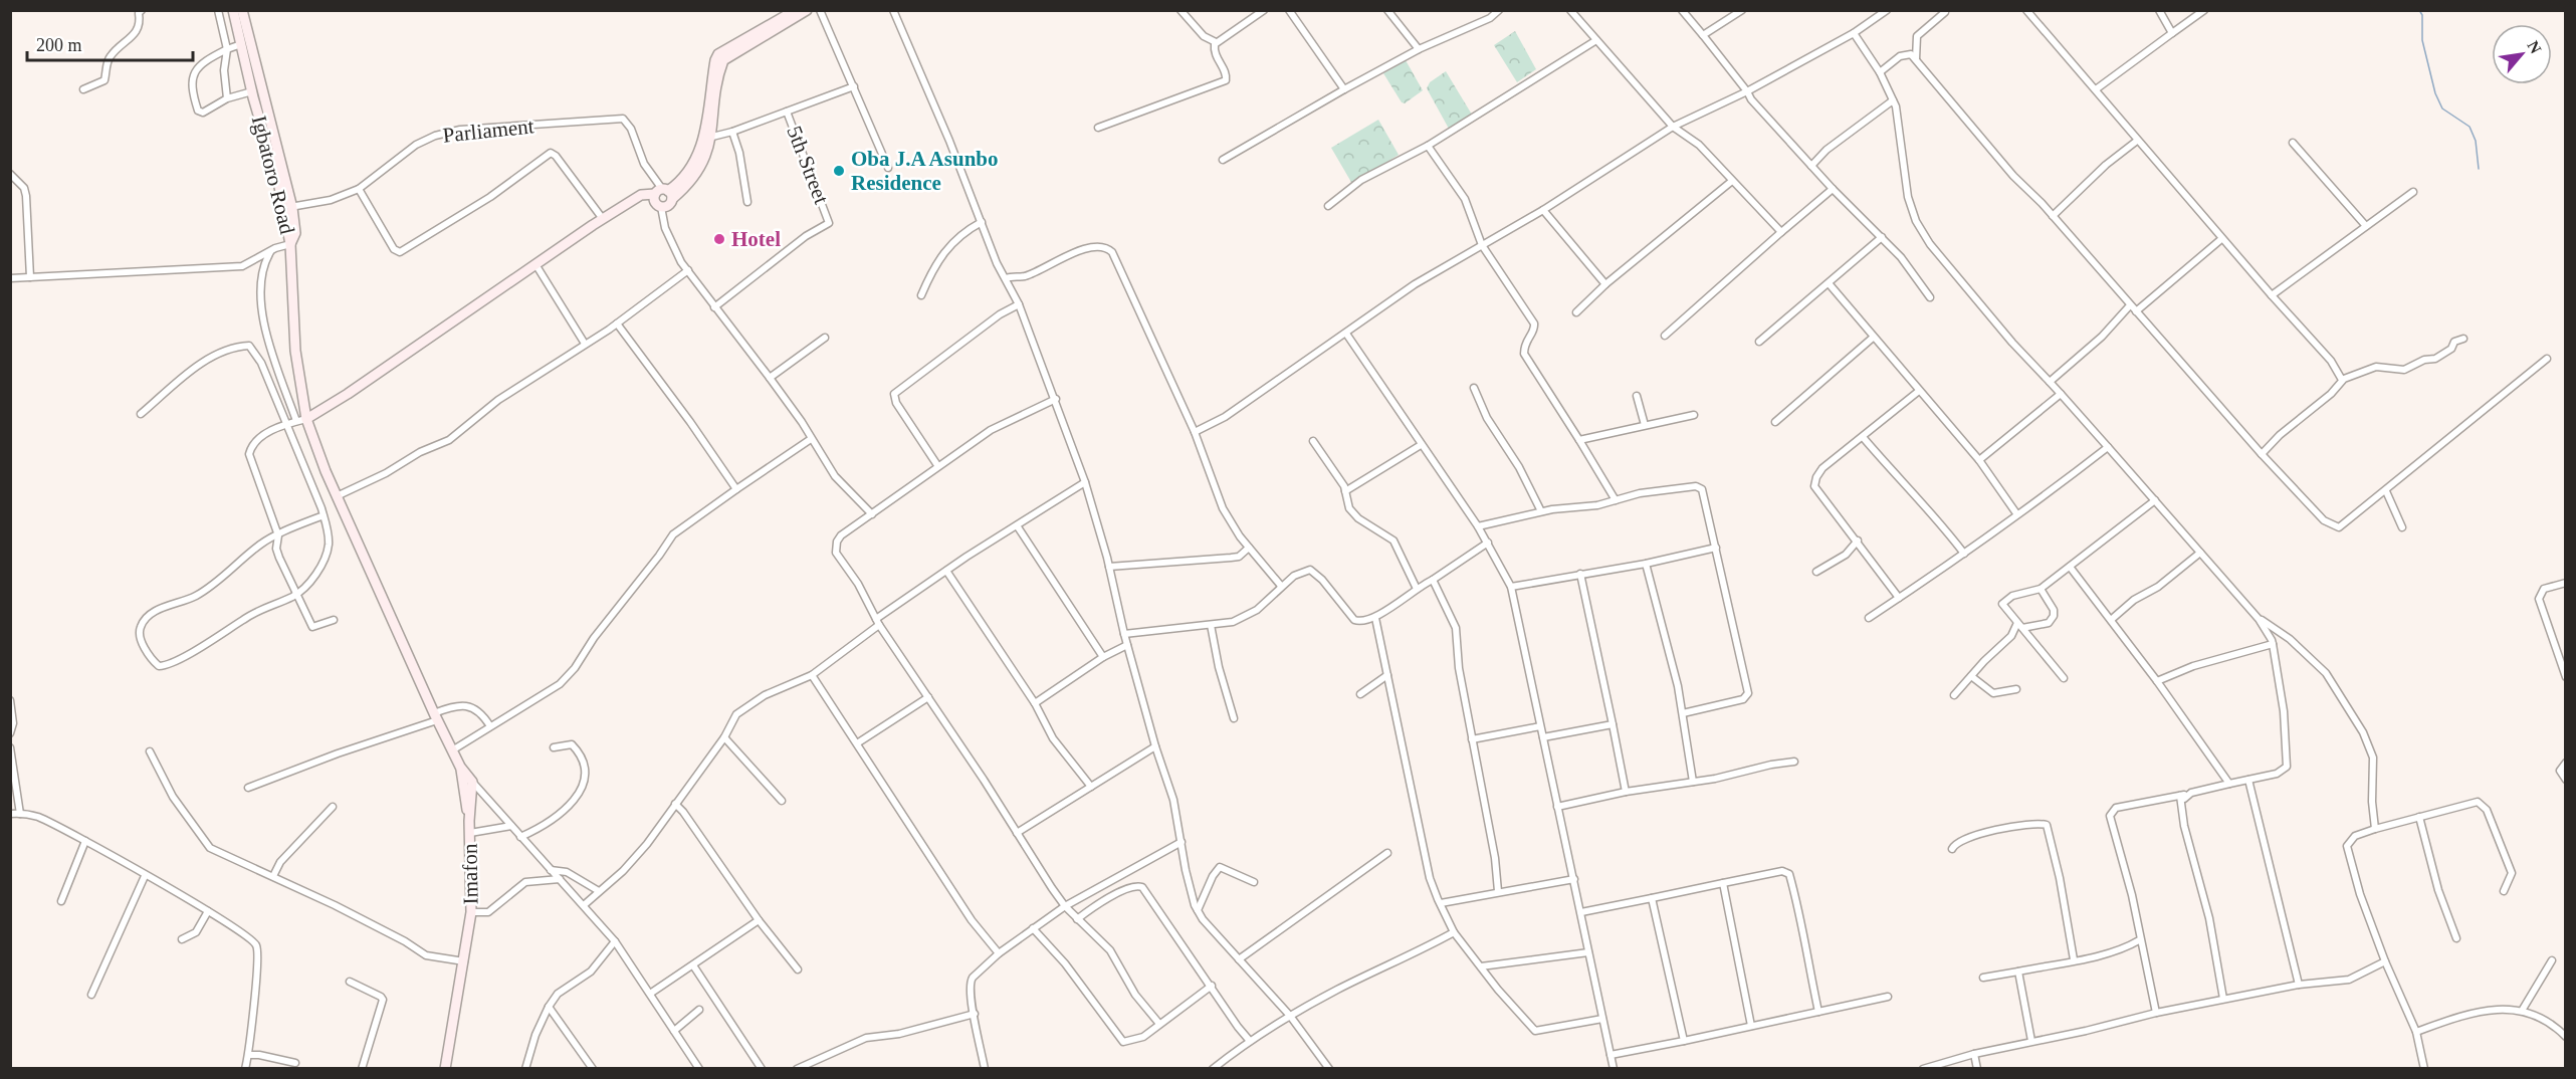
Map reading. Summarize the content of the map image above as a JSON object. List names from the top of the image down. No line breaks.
{"streets":{"street":["Parliament","5th Street","Igbatoro Road","Imafon"]},"crossings":[["Parliament","Igbatoro Road"]],"places":["Oba J.A Asunbo Residence","Hotel"],"scale_bar":"200 m","north":"top right"}
